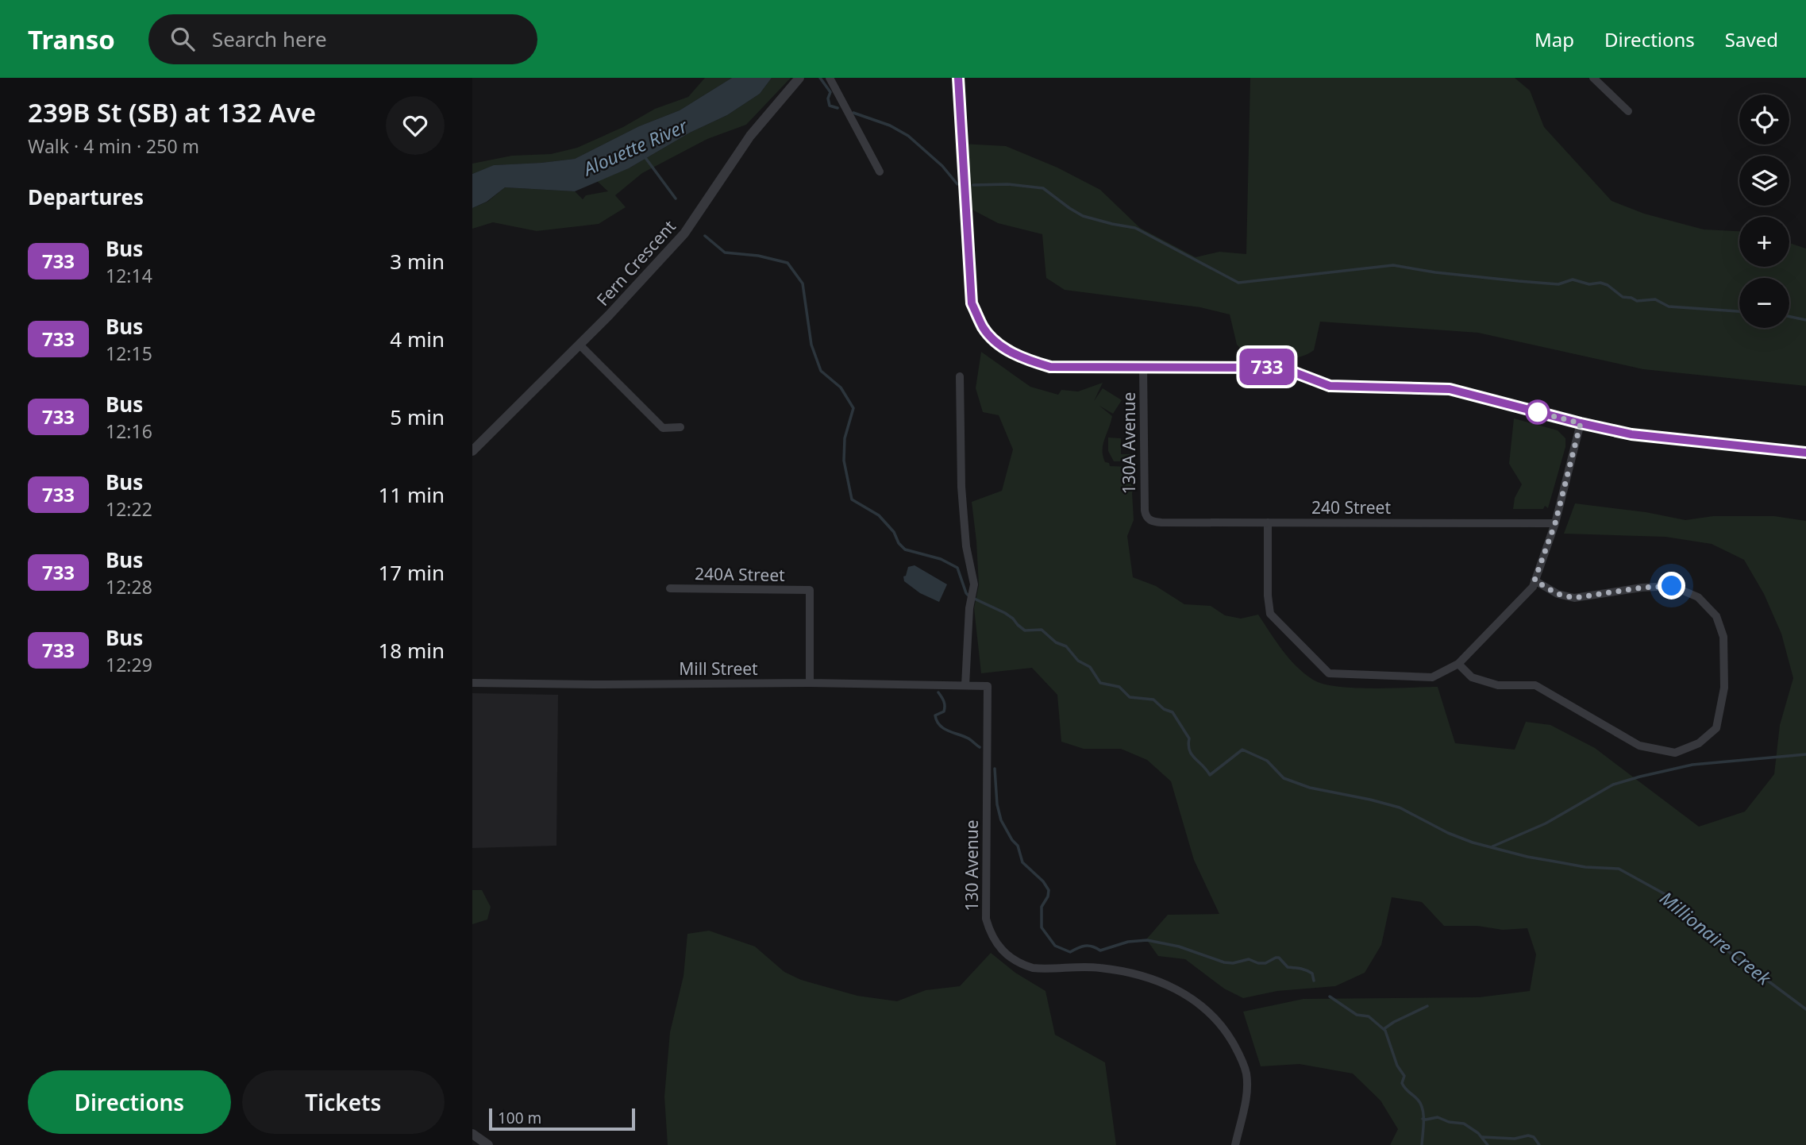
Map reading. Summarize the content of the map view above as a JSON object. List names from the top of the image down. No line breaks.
{"streets":{"street":["Fern Crescent","130A Avenue","240 Street","240A Street","Mill Street","130 Avenue"]},"crossings":[["130A Avenue","240 Street"],["240A Street","Mill Street"],["Mill Street","130 Avenue"]],"water":["Alouette River","Millionaire Creek"],"lines":["bus line 733"],"scale_bar":"100 m","page":{"header":"Transo","search":"Search here","nav":["Map","Directions","Saved"],"heading":[["239B St (SB) at 132 Ave","Walk · 4 min · 250 m"],"Departures"],"on_map":"733","map_buttons":["+","−"],"list":[{"mark":"733","name":"Bus","note":"12:14","value":"3 min"},{"mark":"733","name":"Bus","note":"12:15","value":"4 min"},{"mark":"733","name":"Bus","note":"12:16","value":"5 min"},{"mark":"733","name":"Bus","note":"12:22","value":"11 min"},{"mark":"733","name":"Bus","note":"12:28","value":"17 min"},{"mark":"733","name":"Bus","note":"12:29","value":"18 min"}],"buttons":["Directions","Tickets"],"scale":"100 m"}}
